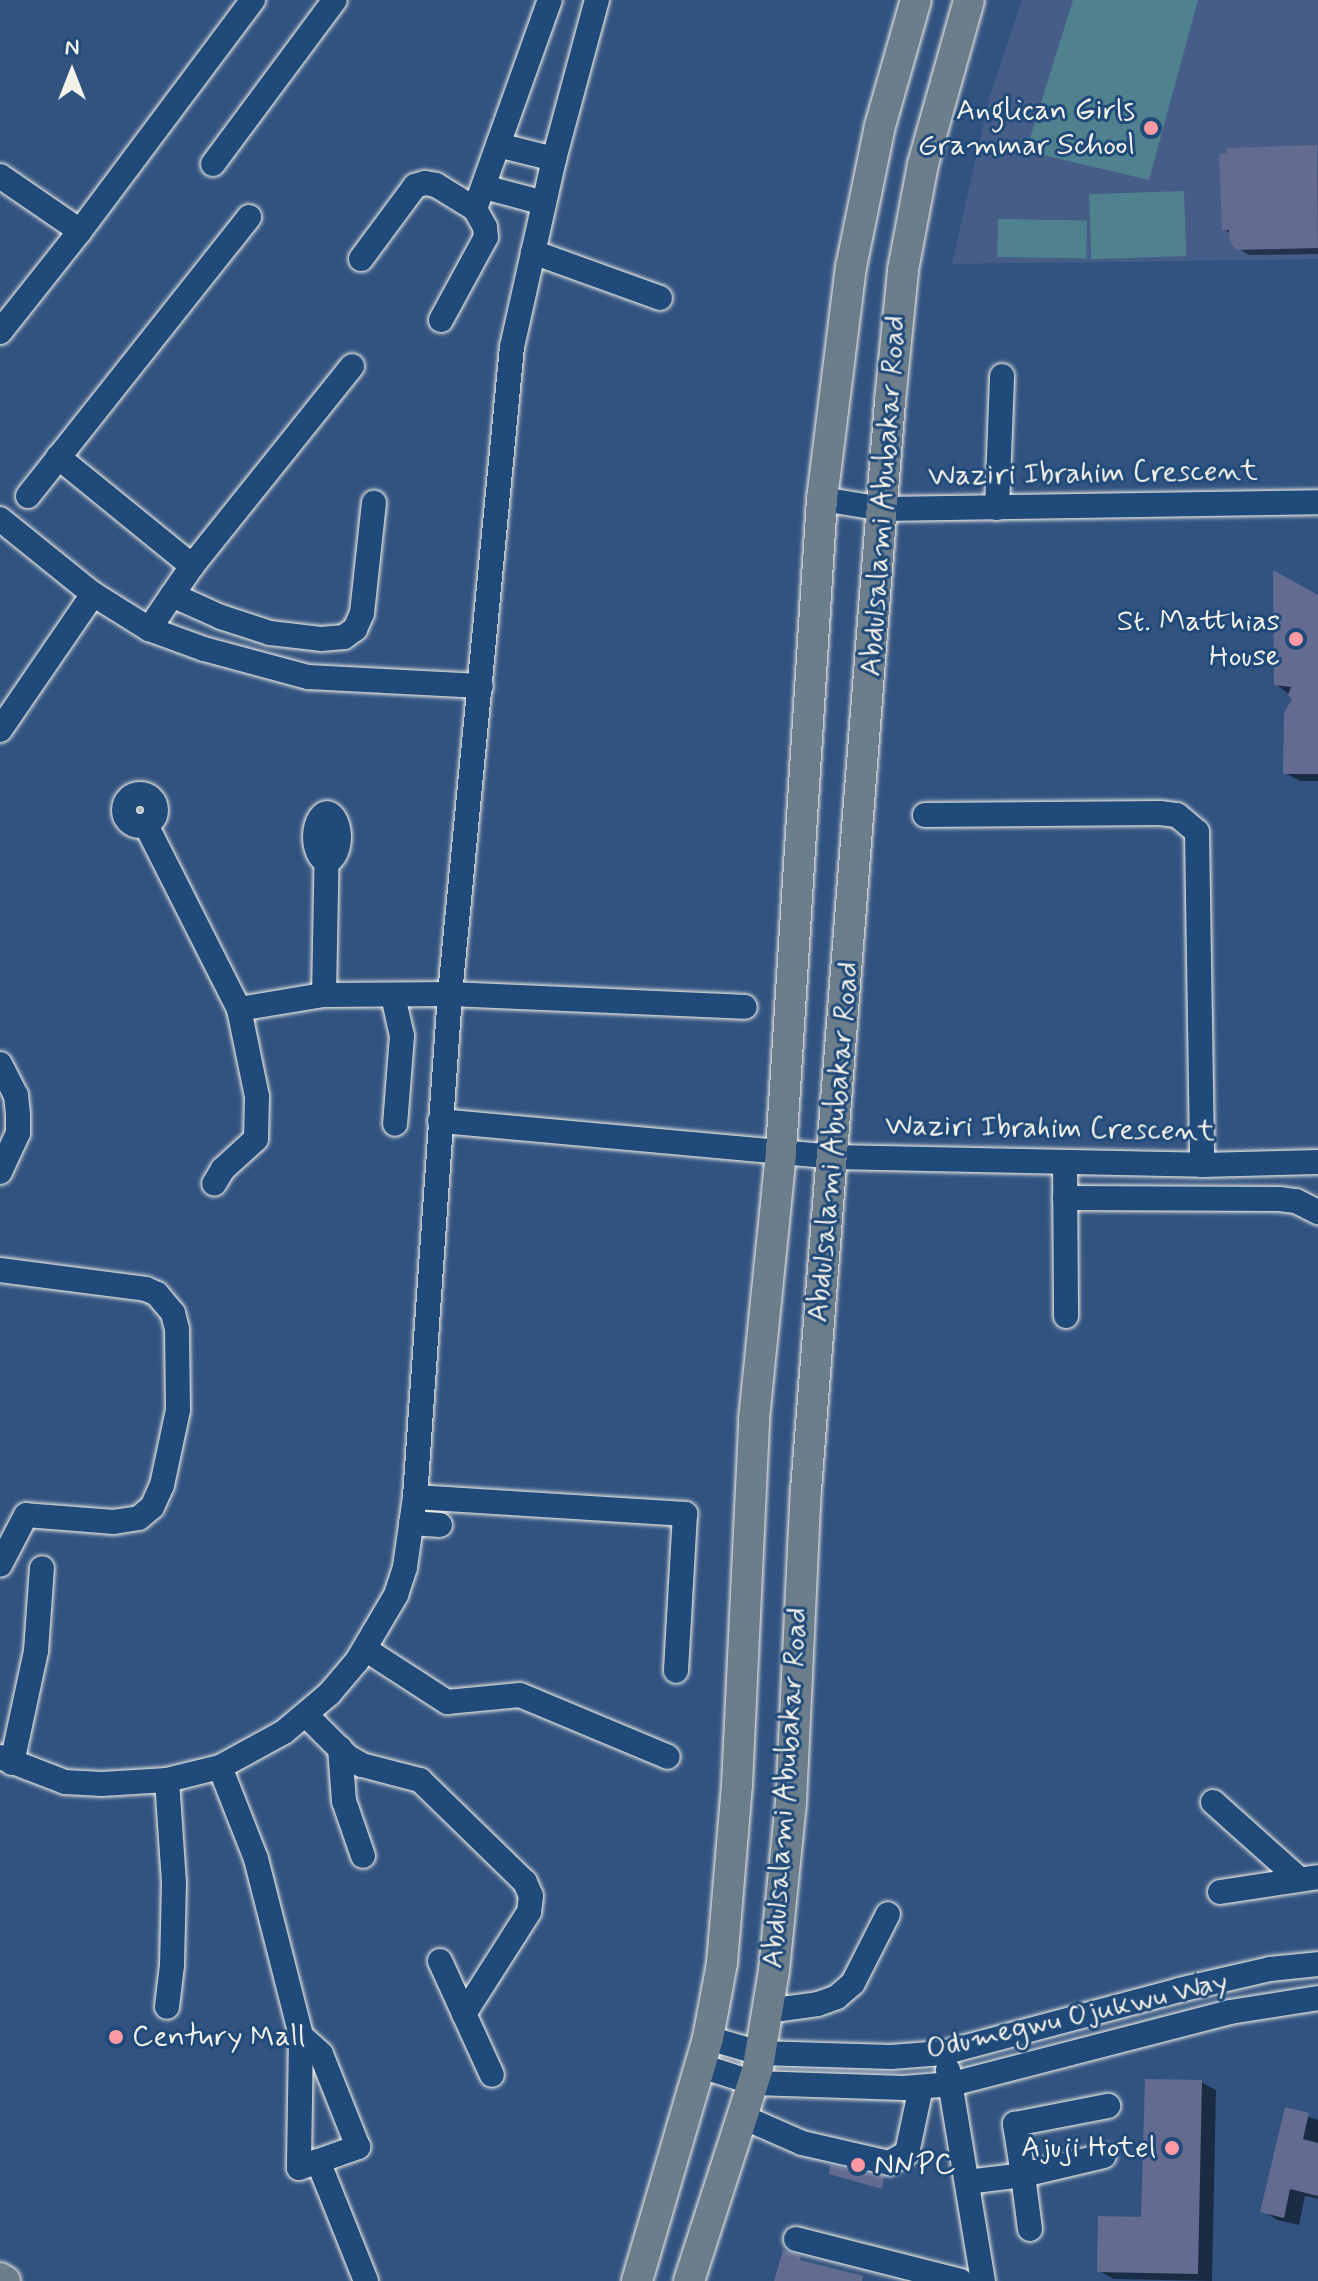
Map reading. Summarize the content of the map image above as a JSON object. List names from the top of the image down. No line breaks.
{"streets":{"main road":["Abdulsalami Abubakar Road"],"street":["Waziri Ibrahim Crescent","Odumegwu Ojukwu Way"]},"crossings":[["Waziri Ibrahim Crescent","Abdulsalami Abubakar Road"],["Abdulsalami Abubakar Road","Odumegwu Ojukwu Way"]],"places":["Anglican Girls Grammar School","St. Matthias House","Century Mall","Ajuji Hotel","NNPC"],"north":"top"}
